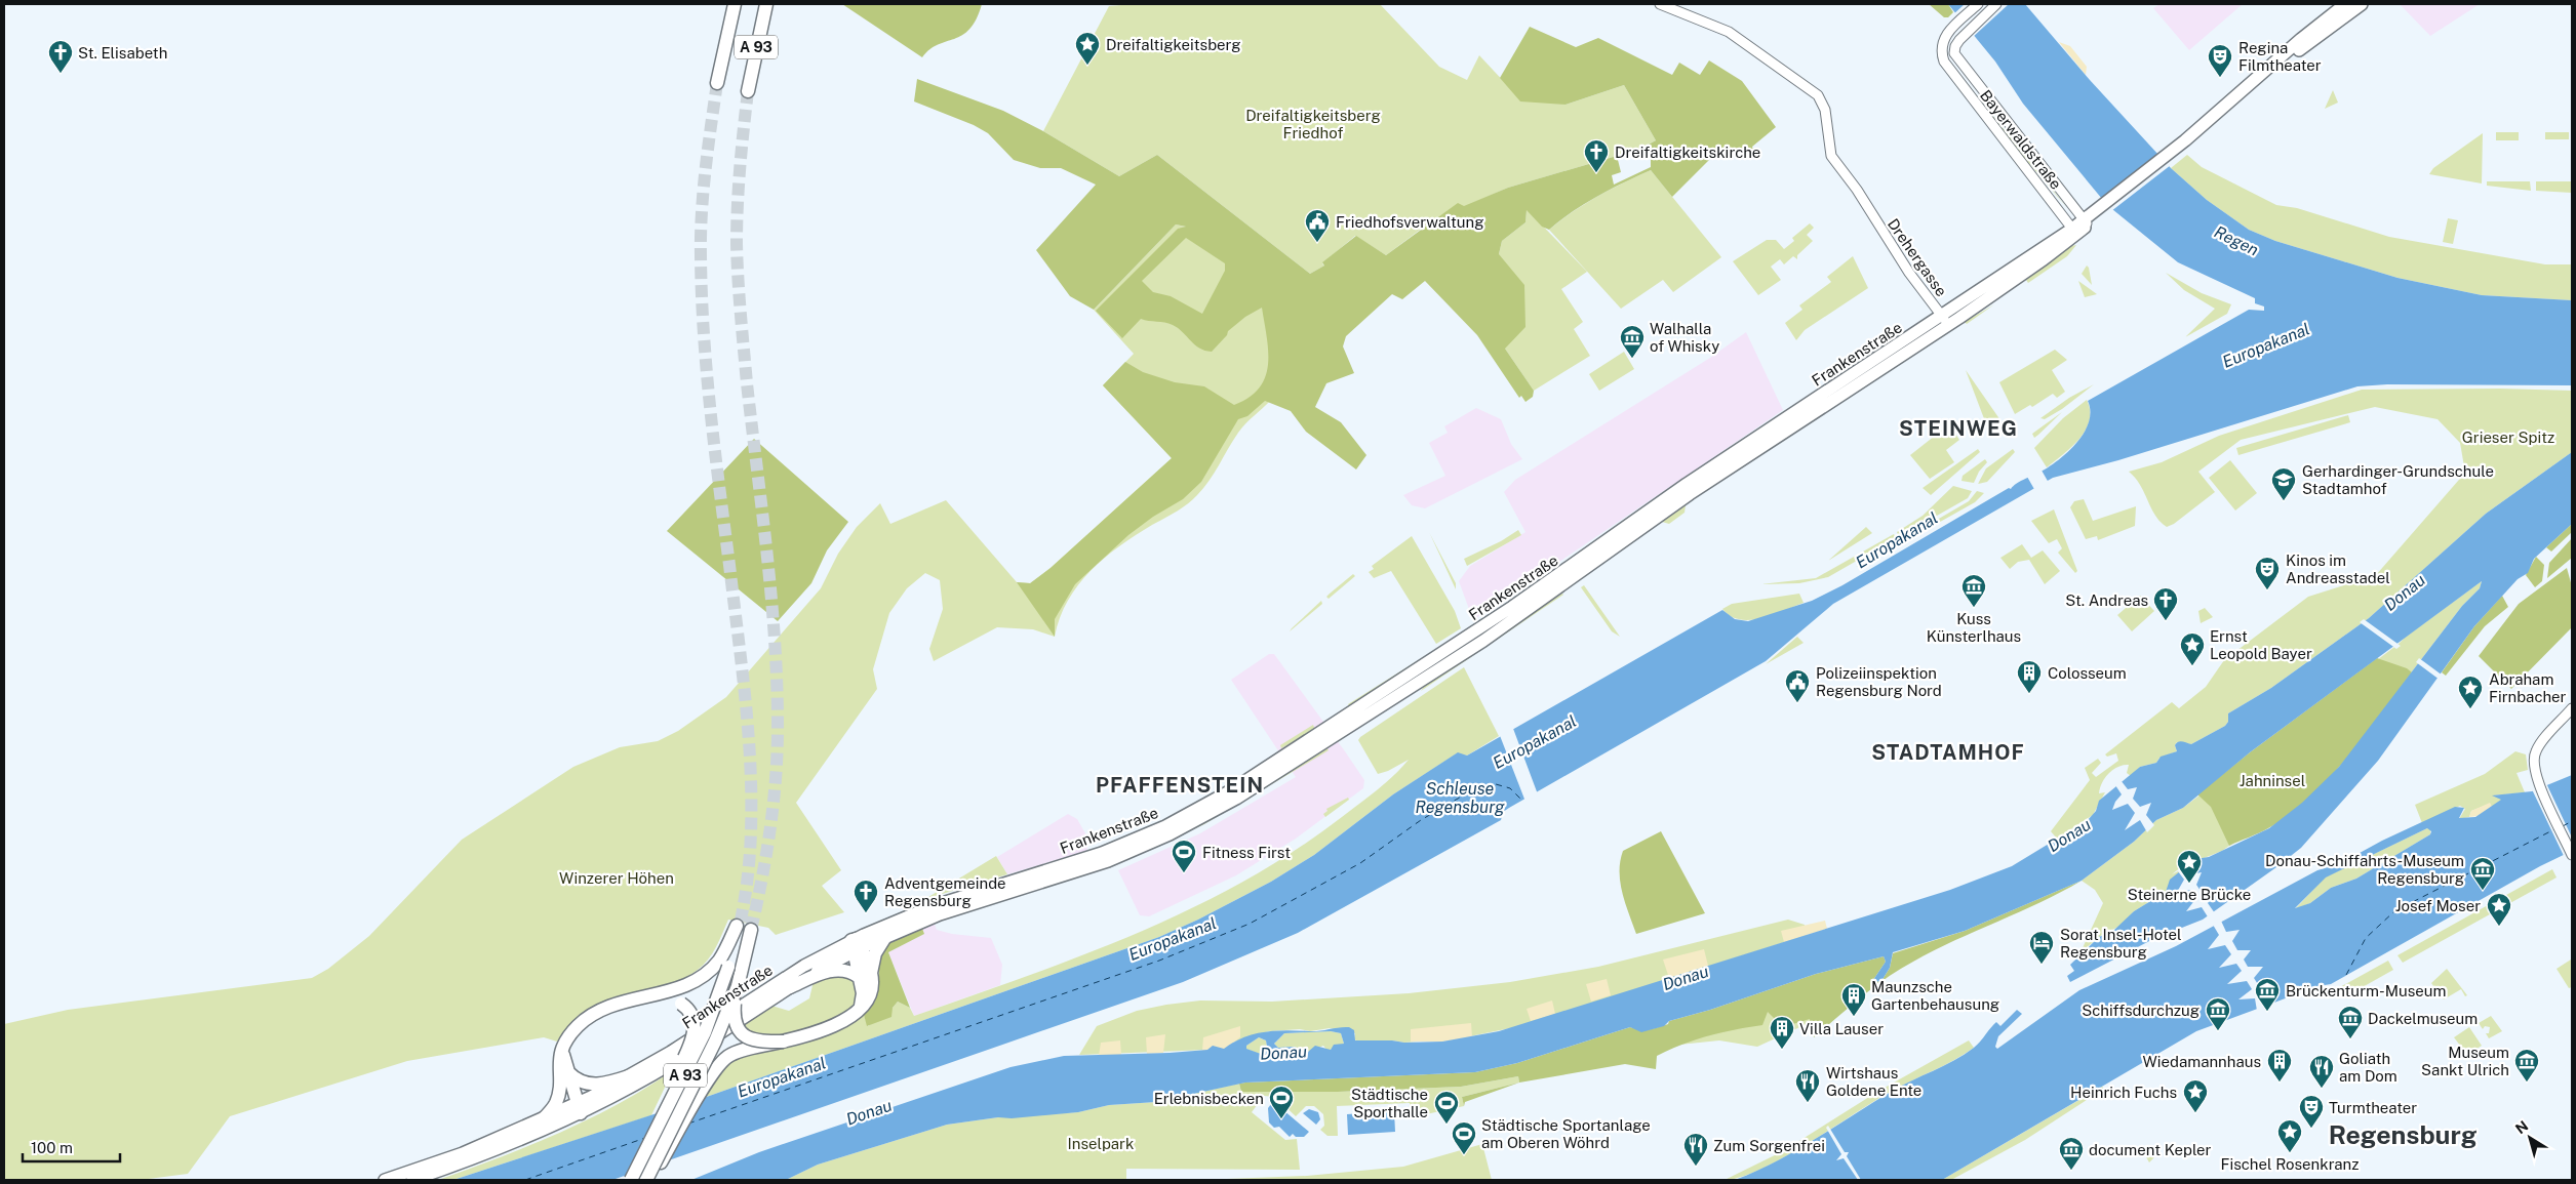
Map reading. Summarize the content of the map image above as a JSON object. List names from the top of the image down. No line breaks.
{"streets":{"highway":["A 93"],"main road":["Frankenstraße"],"street":["Bayerwaldstraße","Drehergasse"]},"crossings":[["Bayerwaldstraße","Frankenstraße"],["Drehergasse","Frankenstraße"]],"districts":["STEINWEG","STADTAMHOF","PFAFFENSTEIN","Regensburg"],"water":["Regen","Europakanal","Donau","Schleuse Regensburg"],"parks":["Dreifaltigkeitsberg Friedhof","Grieser Spitz","Jahninsel","Winzerer Höhen","Inselpark"],"places":{"place":["Dreifaltigkeitsberg","Ernst Leopold Bayer","Abraham Firnbacher","Steinerne Brücke","Josef Moser","Heinrich Fuchs","Fischel Rosenkranz"],"church":["St. Elisabeth","Dreifaltigkeitskirche","St. Andreas","Adventgemeinde Regensburg"],"theatre":["Regina Filmtheater","Kinos im Andreasstadel","Turmtheater"],"public building":["Friedhofsverwaltung","Polizeiinspektion Regensburg Nord"],"museum":["Walhalla of Whisky","Kuss Künsterlhaus","Donau-Schiffahrts-Museum Regensburg","Brückenturm-Museum","Schiffsdurchzug","Dackelmuseum","Museum Sankt Ulrich","document Kepler"],"school or university":["Gerhardinger-Grundschule Stadtamhof"],"building":["Colosseum","Maunzsche Gartenbehausung","Villa Lauser","Wiedamannhaus"],"sports":["Fitness First","Erlebnisbecken","Städtische Sporthalle","Städtische Sportanlage am Oberen Wöhrd"],"hotel":["Sorat Insel-Hotel Regensburg"],"restaurant":["Goliath am Dom","Wirtshaus Goldene Ente","Zum Sorgenfrei"]},"scale_bar":"100 m","north":"top left"}
